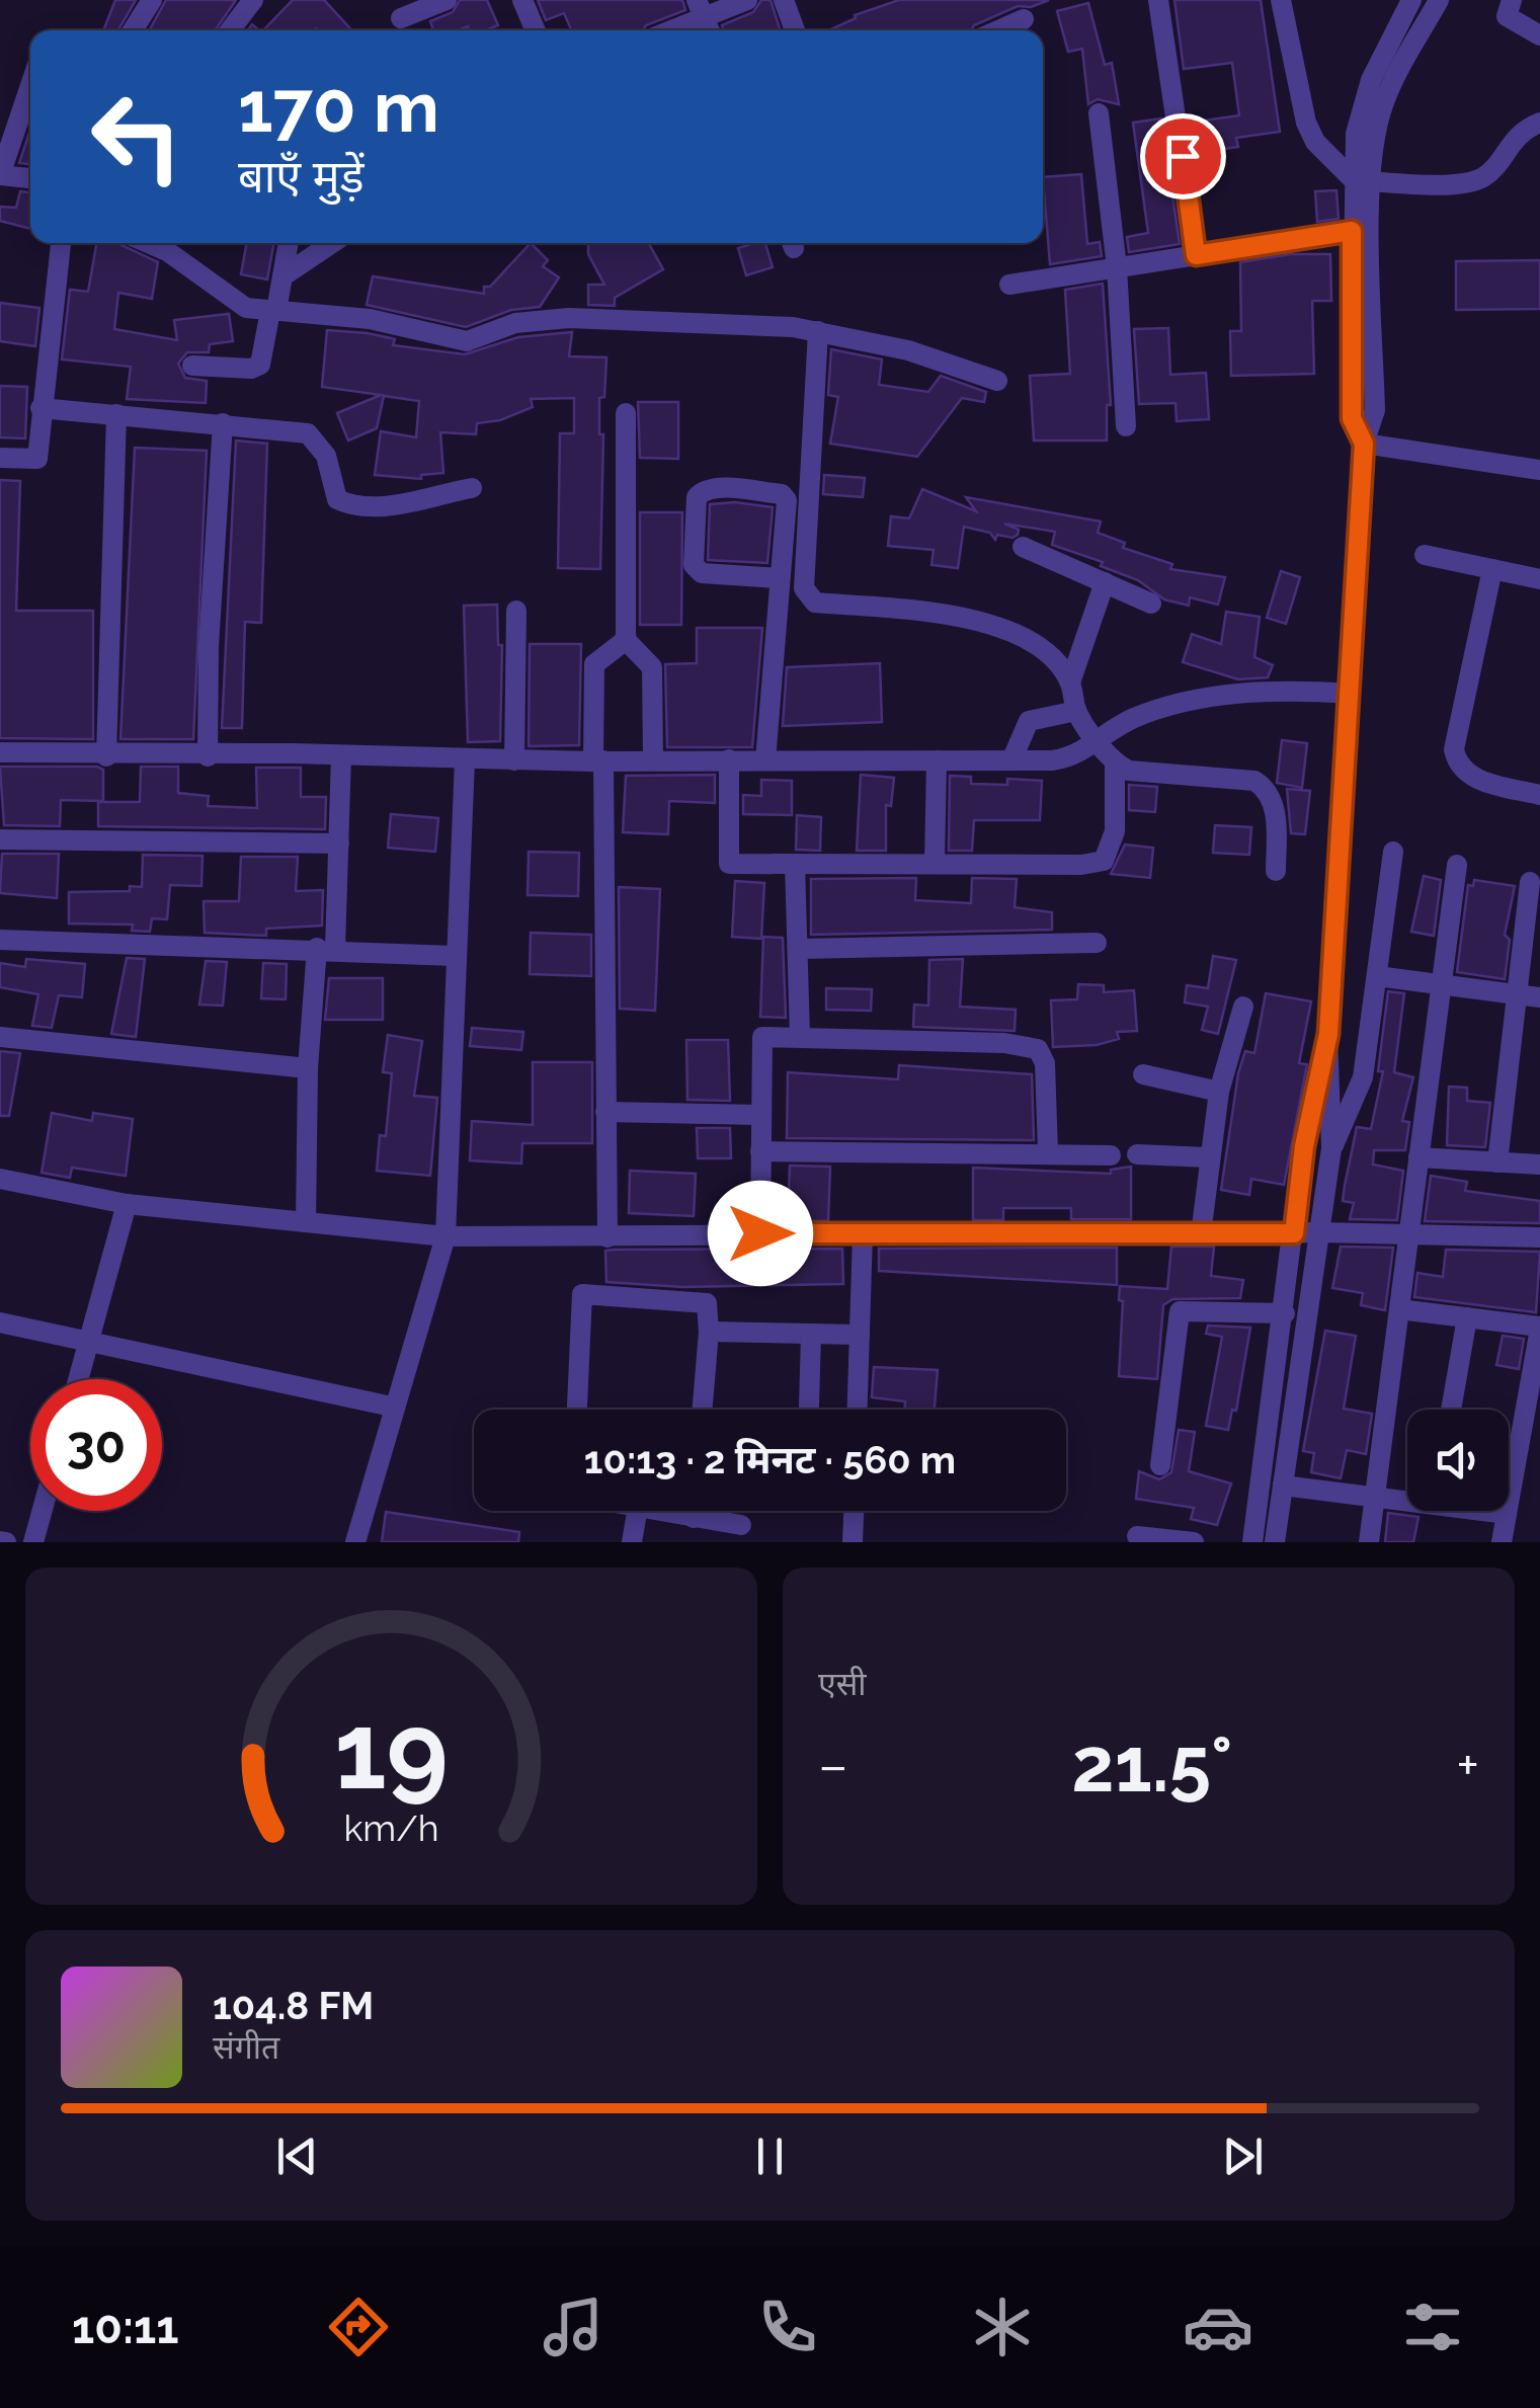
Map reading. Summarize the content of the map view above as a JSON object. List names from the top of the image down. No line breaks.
{"page":{"turn":["170 m","बाएँ मुड़ें"],"limit":"30","trip":"10:13 · 2 मिनट · 560 m","tile":"एसी","heat":["−","21.5°","+"],"song":["104.8 FM","संगीत"],"tabs":"10:11","gauge":["19","km/h"]}}
